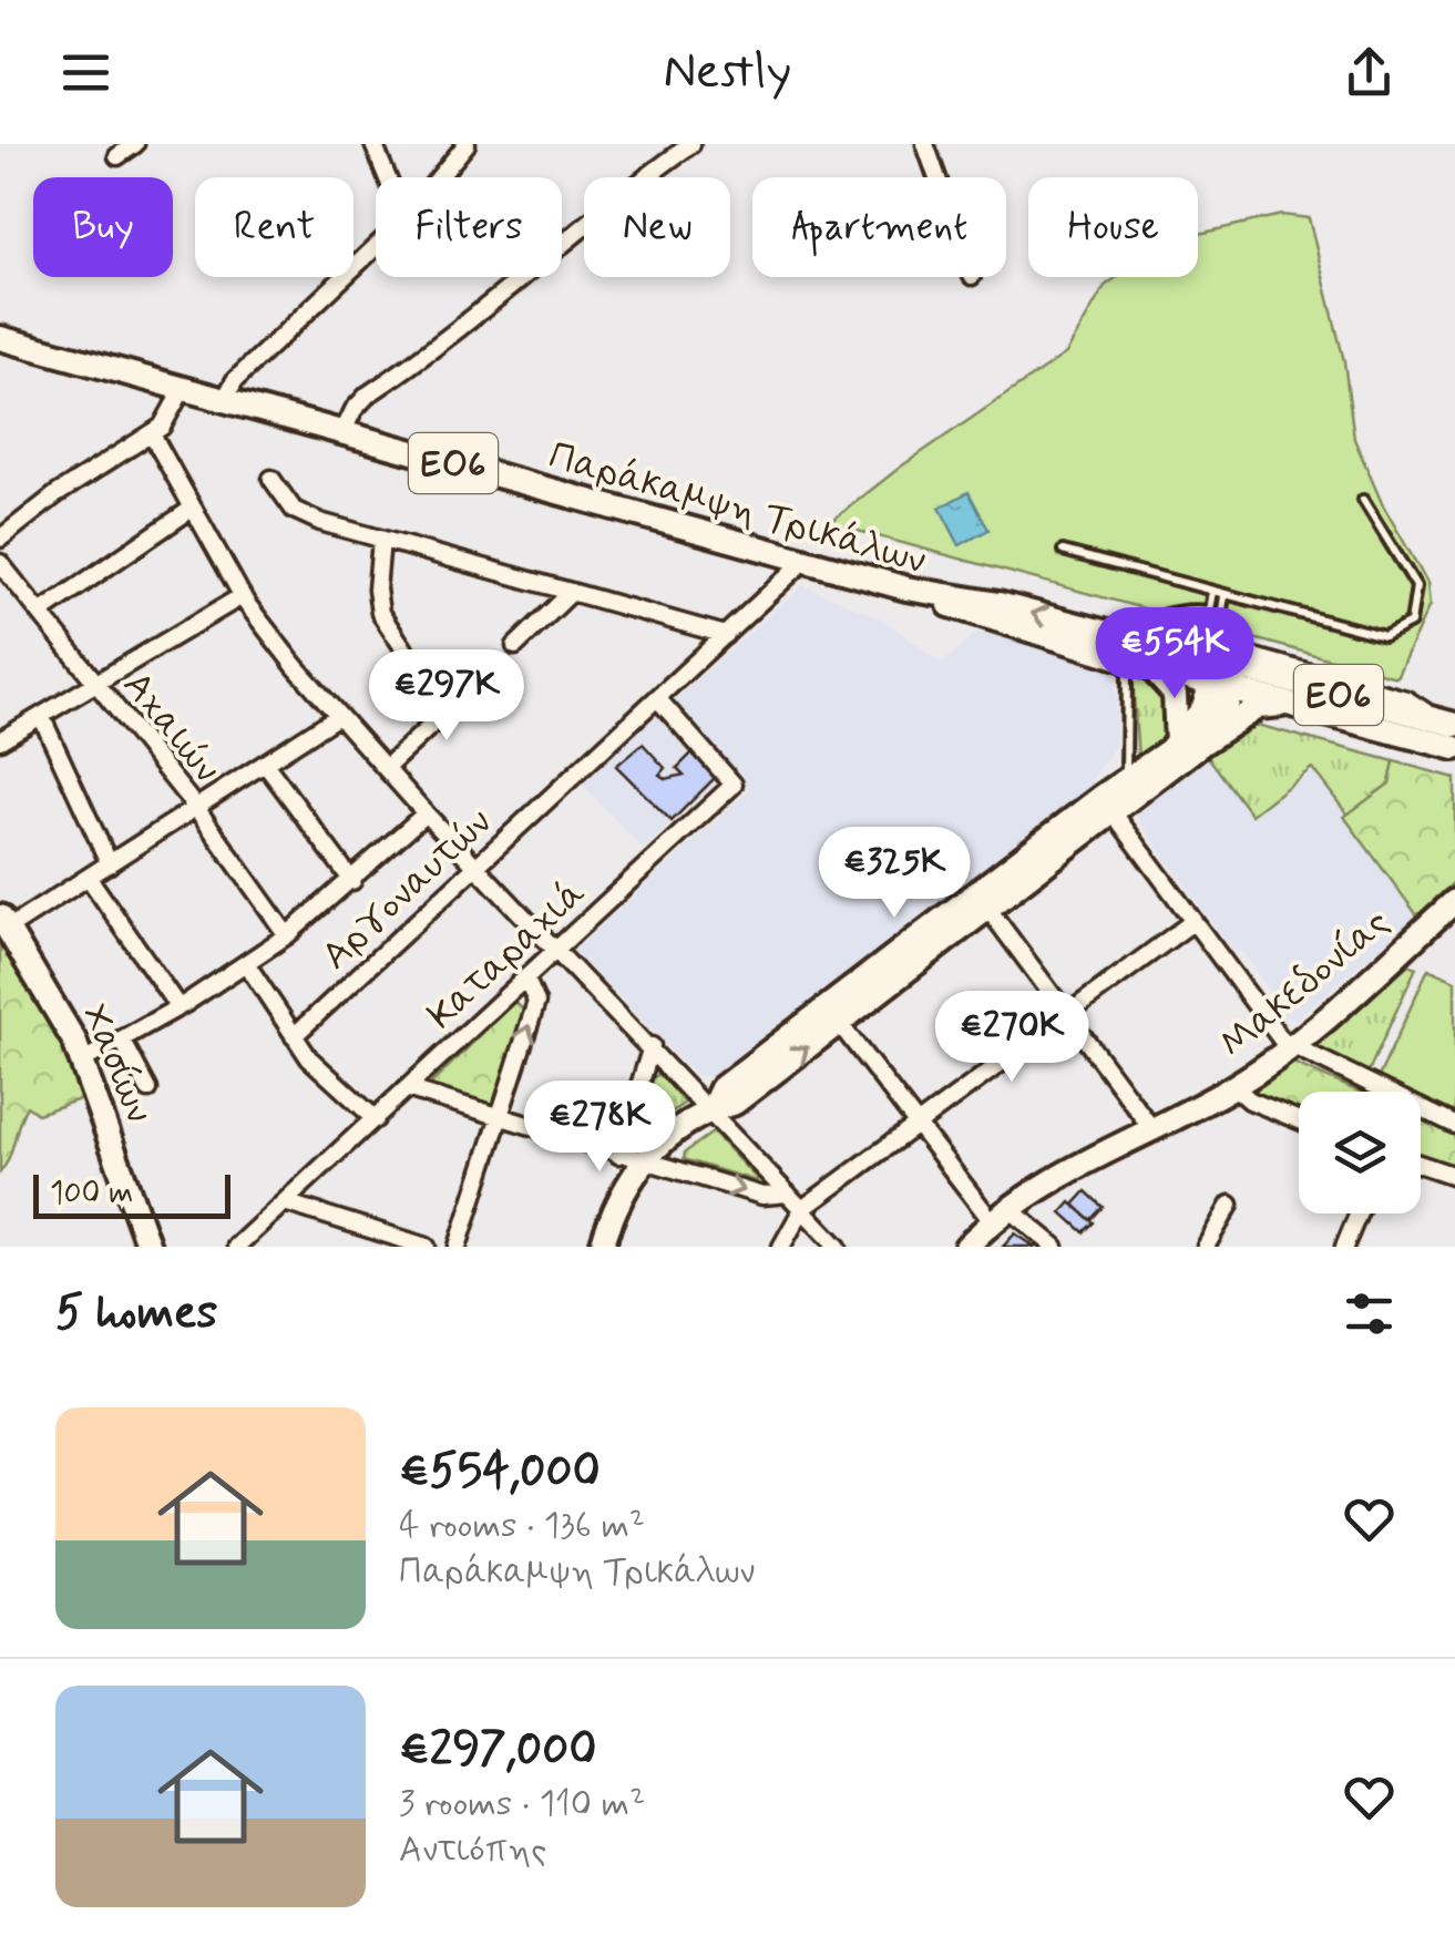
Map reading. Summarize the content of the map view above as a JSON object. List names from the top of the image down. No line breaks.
{"streets":{"main road":["ΕΟ6","Παράκαμψη Τρικάλων","Μακεδονίας","Χασίων"],"street":["Αχαιών","Αργοναυτών","Καταραχιά"]},"crossings":[["ΕΟ6","Παράκαμψη Τρικάλων"],["Παράκαμψη Τρικάλων","Αργοναυτών"],["Αργοναυτών","Καταραχιά"]],"scale_bar":"100 m","page":{"header":"Nestly","chip":["Buy","Rent","Filters","New","Apartment","House"],"price":["€554K","€297K","€325K","€270K","€278K"],"scale":"100 m","heading":"5 homes","list":[{"name":"€554,000","note":"4 rooms · 136 m² · Παράκαμψη Τρικάλων"},{"name":"€297,000","note":"3 rooms · 110 m² · Αντιόπης"}]}}
